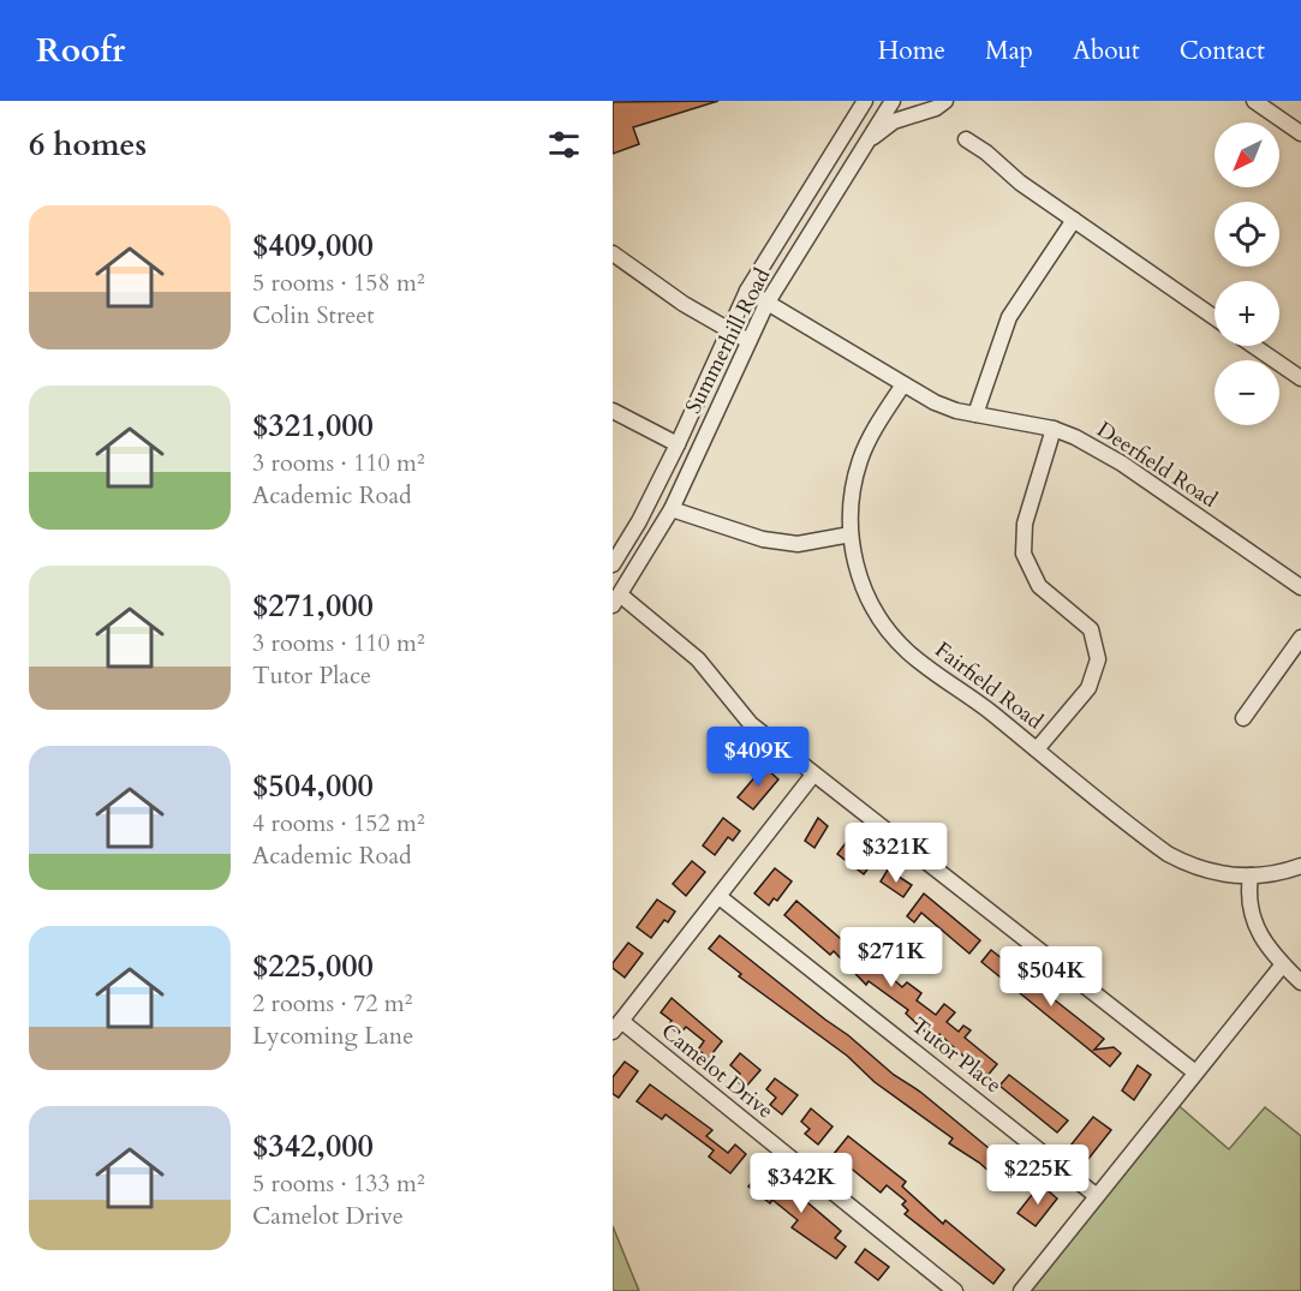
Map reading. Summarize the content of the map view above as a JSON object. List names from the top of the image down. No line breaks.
{"streets":{"street":["Summerhill Road","Deerfield Road","Fairfield Road","Tutor Place","Camelot Drive"]},"crossings":[["Summerhill Road","Deerfield Road"],["Deerfield Road","Fairfield Road"]],"north":"bottom left","page":{"header":"Roofr","nav":["Home","Map","About","Contact"],"heading":"6 homes","map_buttons":["+","−"],"list":[{"name":"$409,000","note":"5 rooms · 158 m² · Colin Street"},{"name":"$321,000","note":"3 rooms · 110 m² · Academic Road"},{"name":"$271,000","note":"3 rooms · 110 m² · Tutor Place"},{"name":"$504,000","note":"4 rooms · 152 m² · Academic Road"},{"name":"$225,000","note":"2 rooms · 72 m² · Lycoming Lane"},{"name":"$342,000","note":"5 rooms · 133 m² · Camelot Drive"}],"price":["$409K","$321K","$271K","$504K","$225K","$342K"]}}
